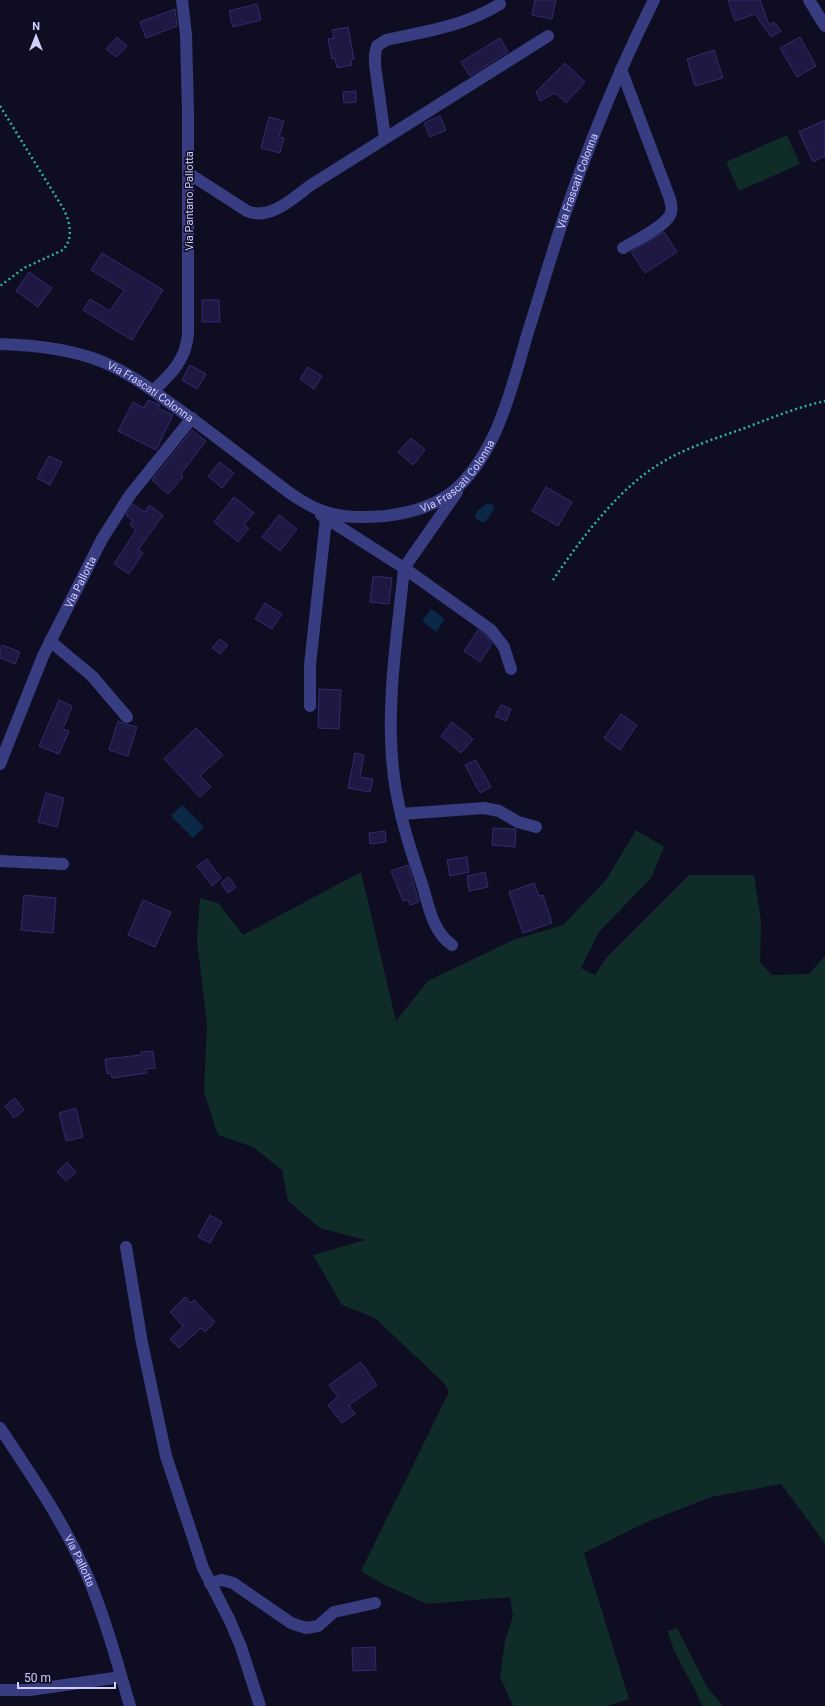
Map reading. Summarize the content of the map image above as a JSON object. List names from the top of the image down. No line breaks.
{"streets":{"street":["Via Frascati Colonna","Via Pantano Pallotta","Via Pallotta"]},"crossings":[["Via Frascati Colonna","Via Pantano Pallotta"],["Via Frascati Colonna","Via Pallotta"]],"scale_bar":"50 m","north":"top"}
